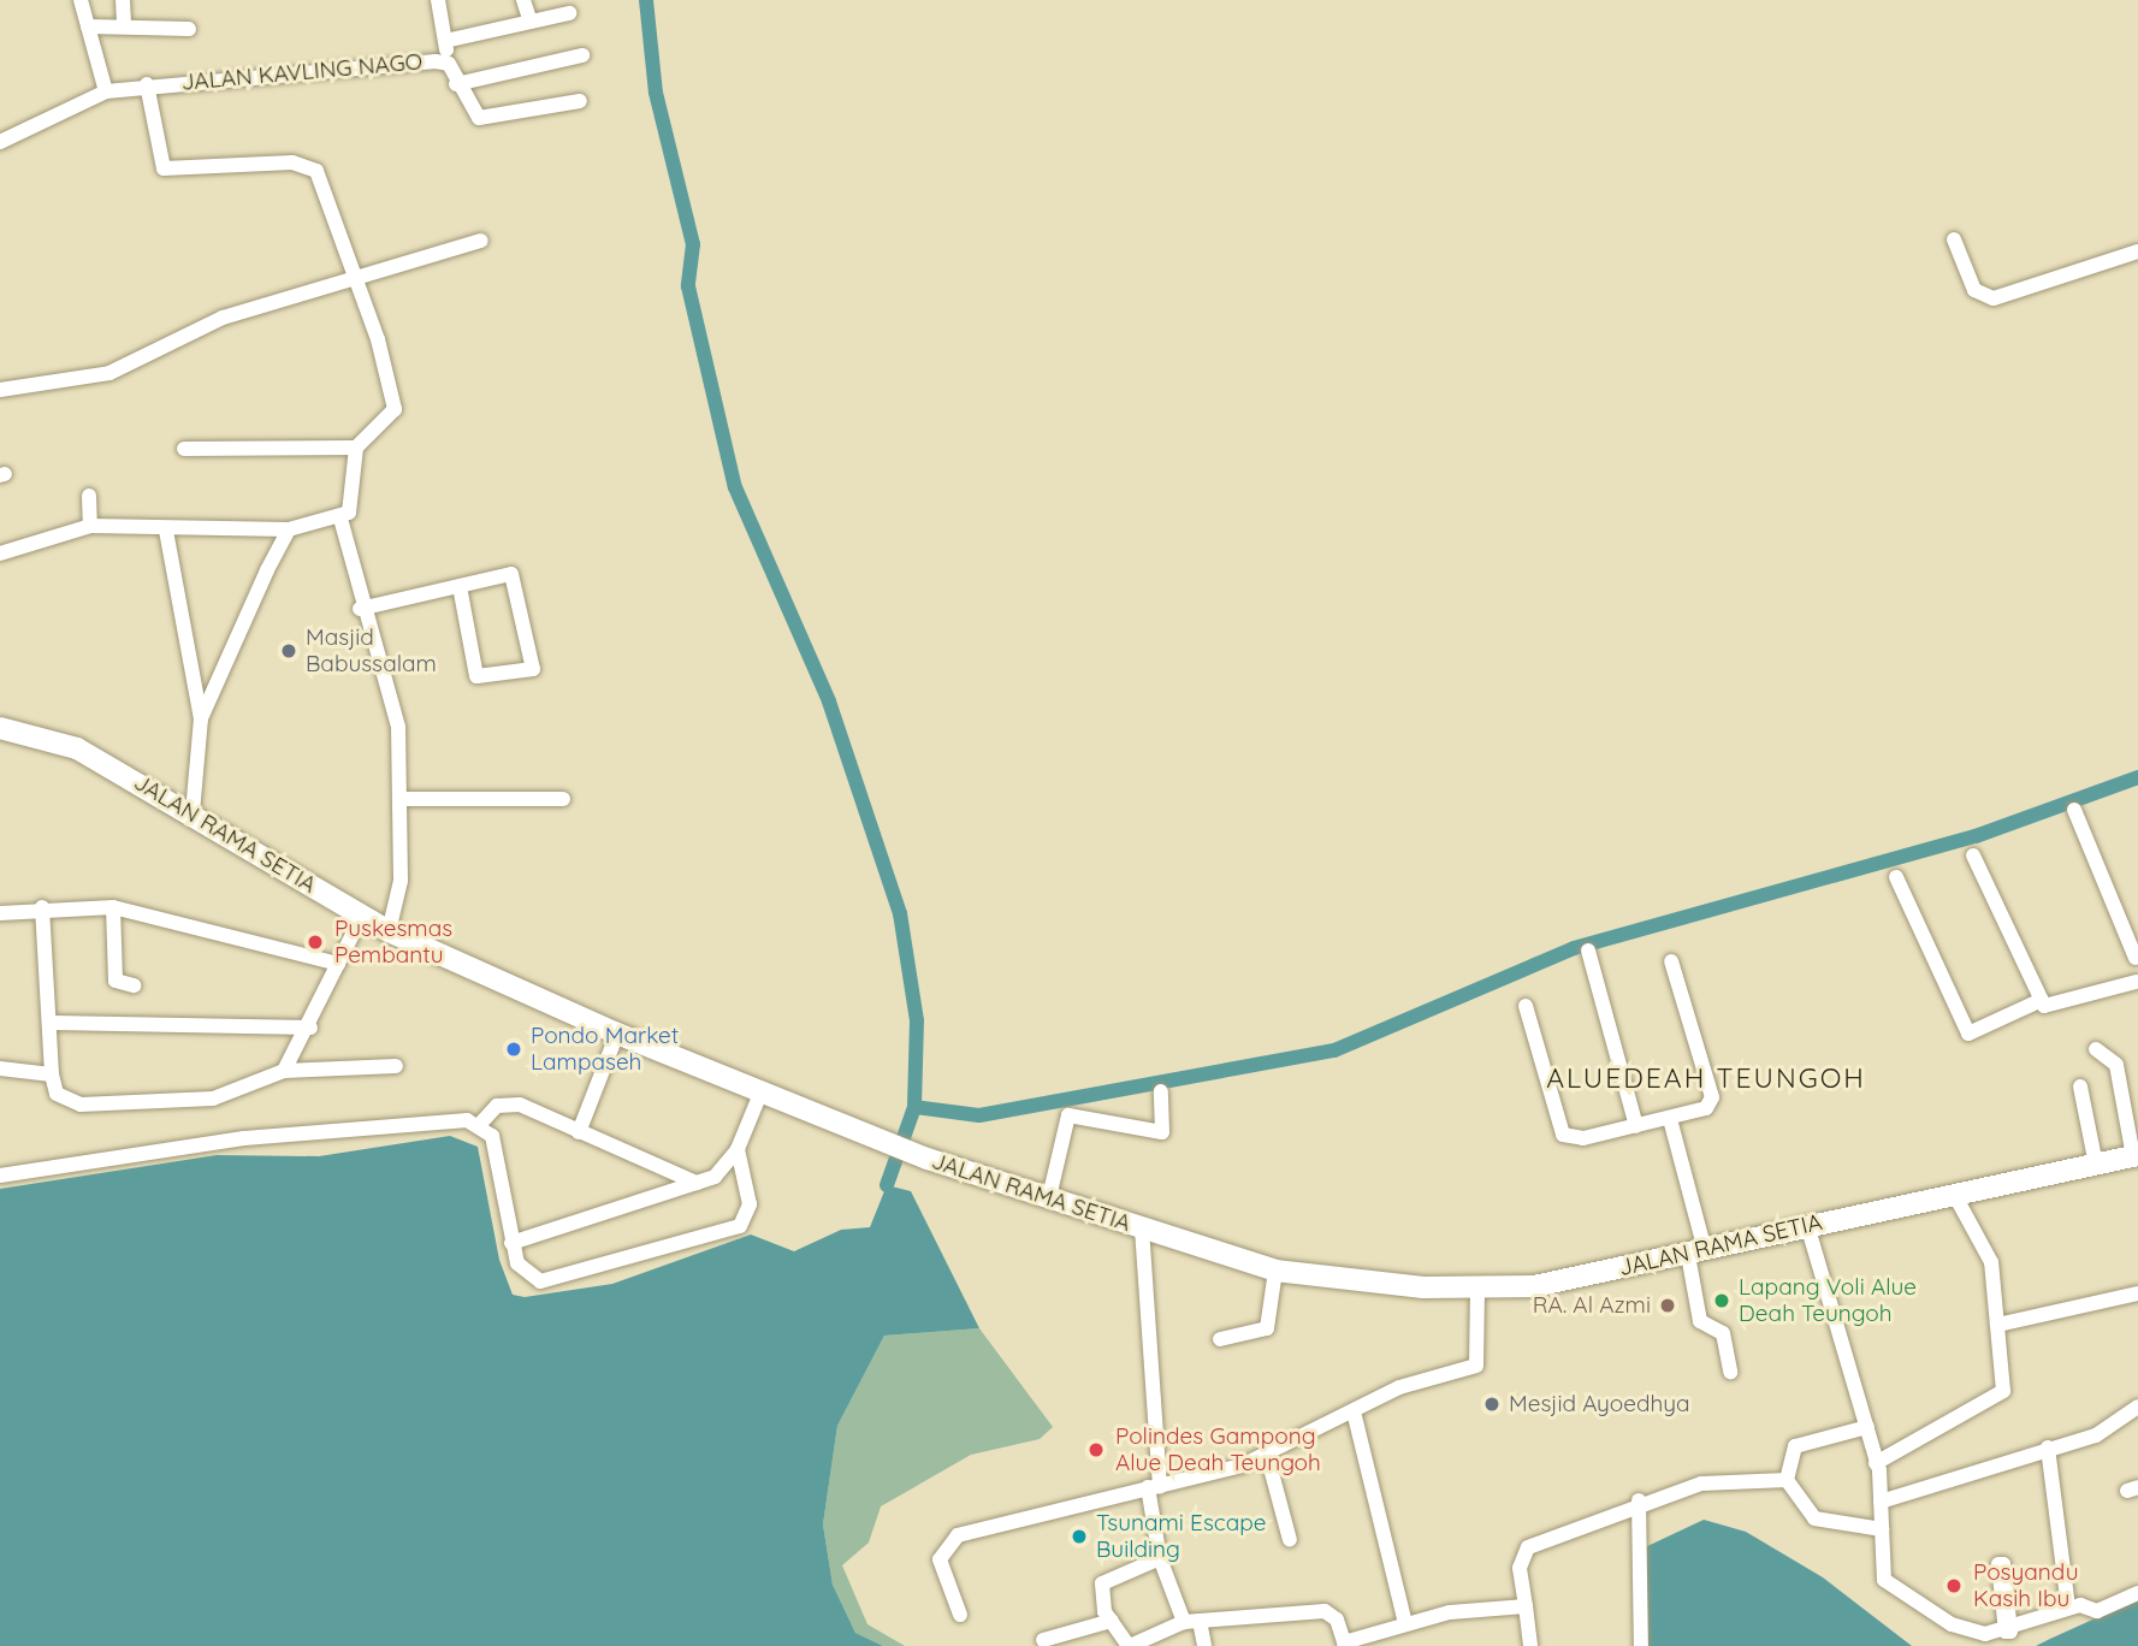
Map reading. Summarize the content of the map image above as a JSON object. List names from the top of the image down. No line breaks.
{"streets":{"street":["JALAN KAVLING NAGO","JALAN RAMA SETIA"]},"districts":["ALUEDEAH TEUNGOH"],"places":["Masjid Babussalam","Puskesmas Pembantu","Pondo Market Lampaseh","Lapang Voli Alue Deah Teungoh","RA. Al Azmi","Mesjid Ayoedhya","Polindes Gampong Alue Deah Teungoh","Tsunami Escape Building","Posyandu Kasih Ibu"]}
